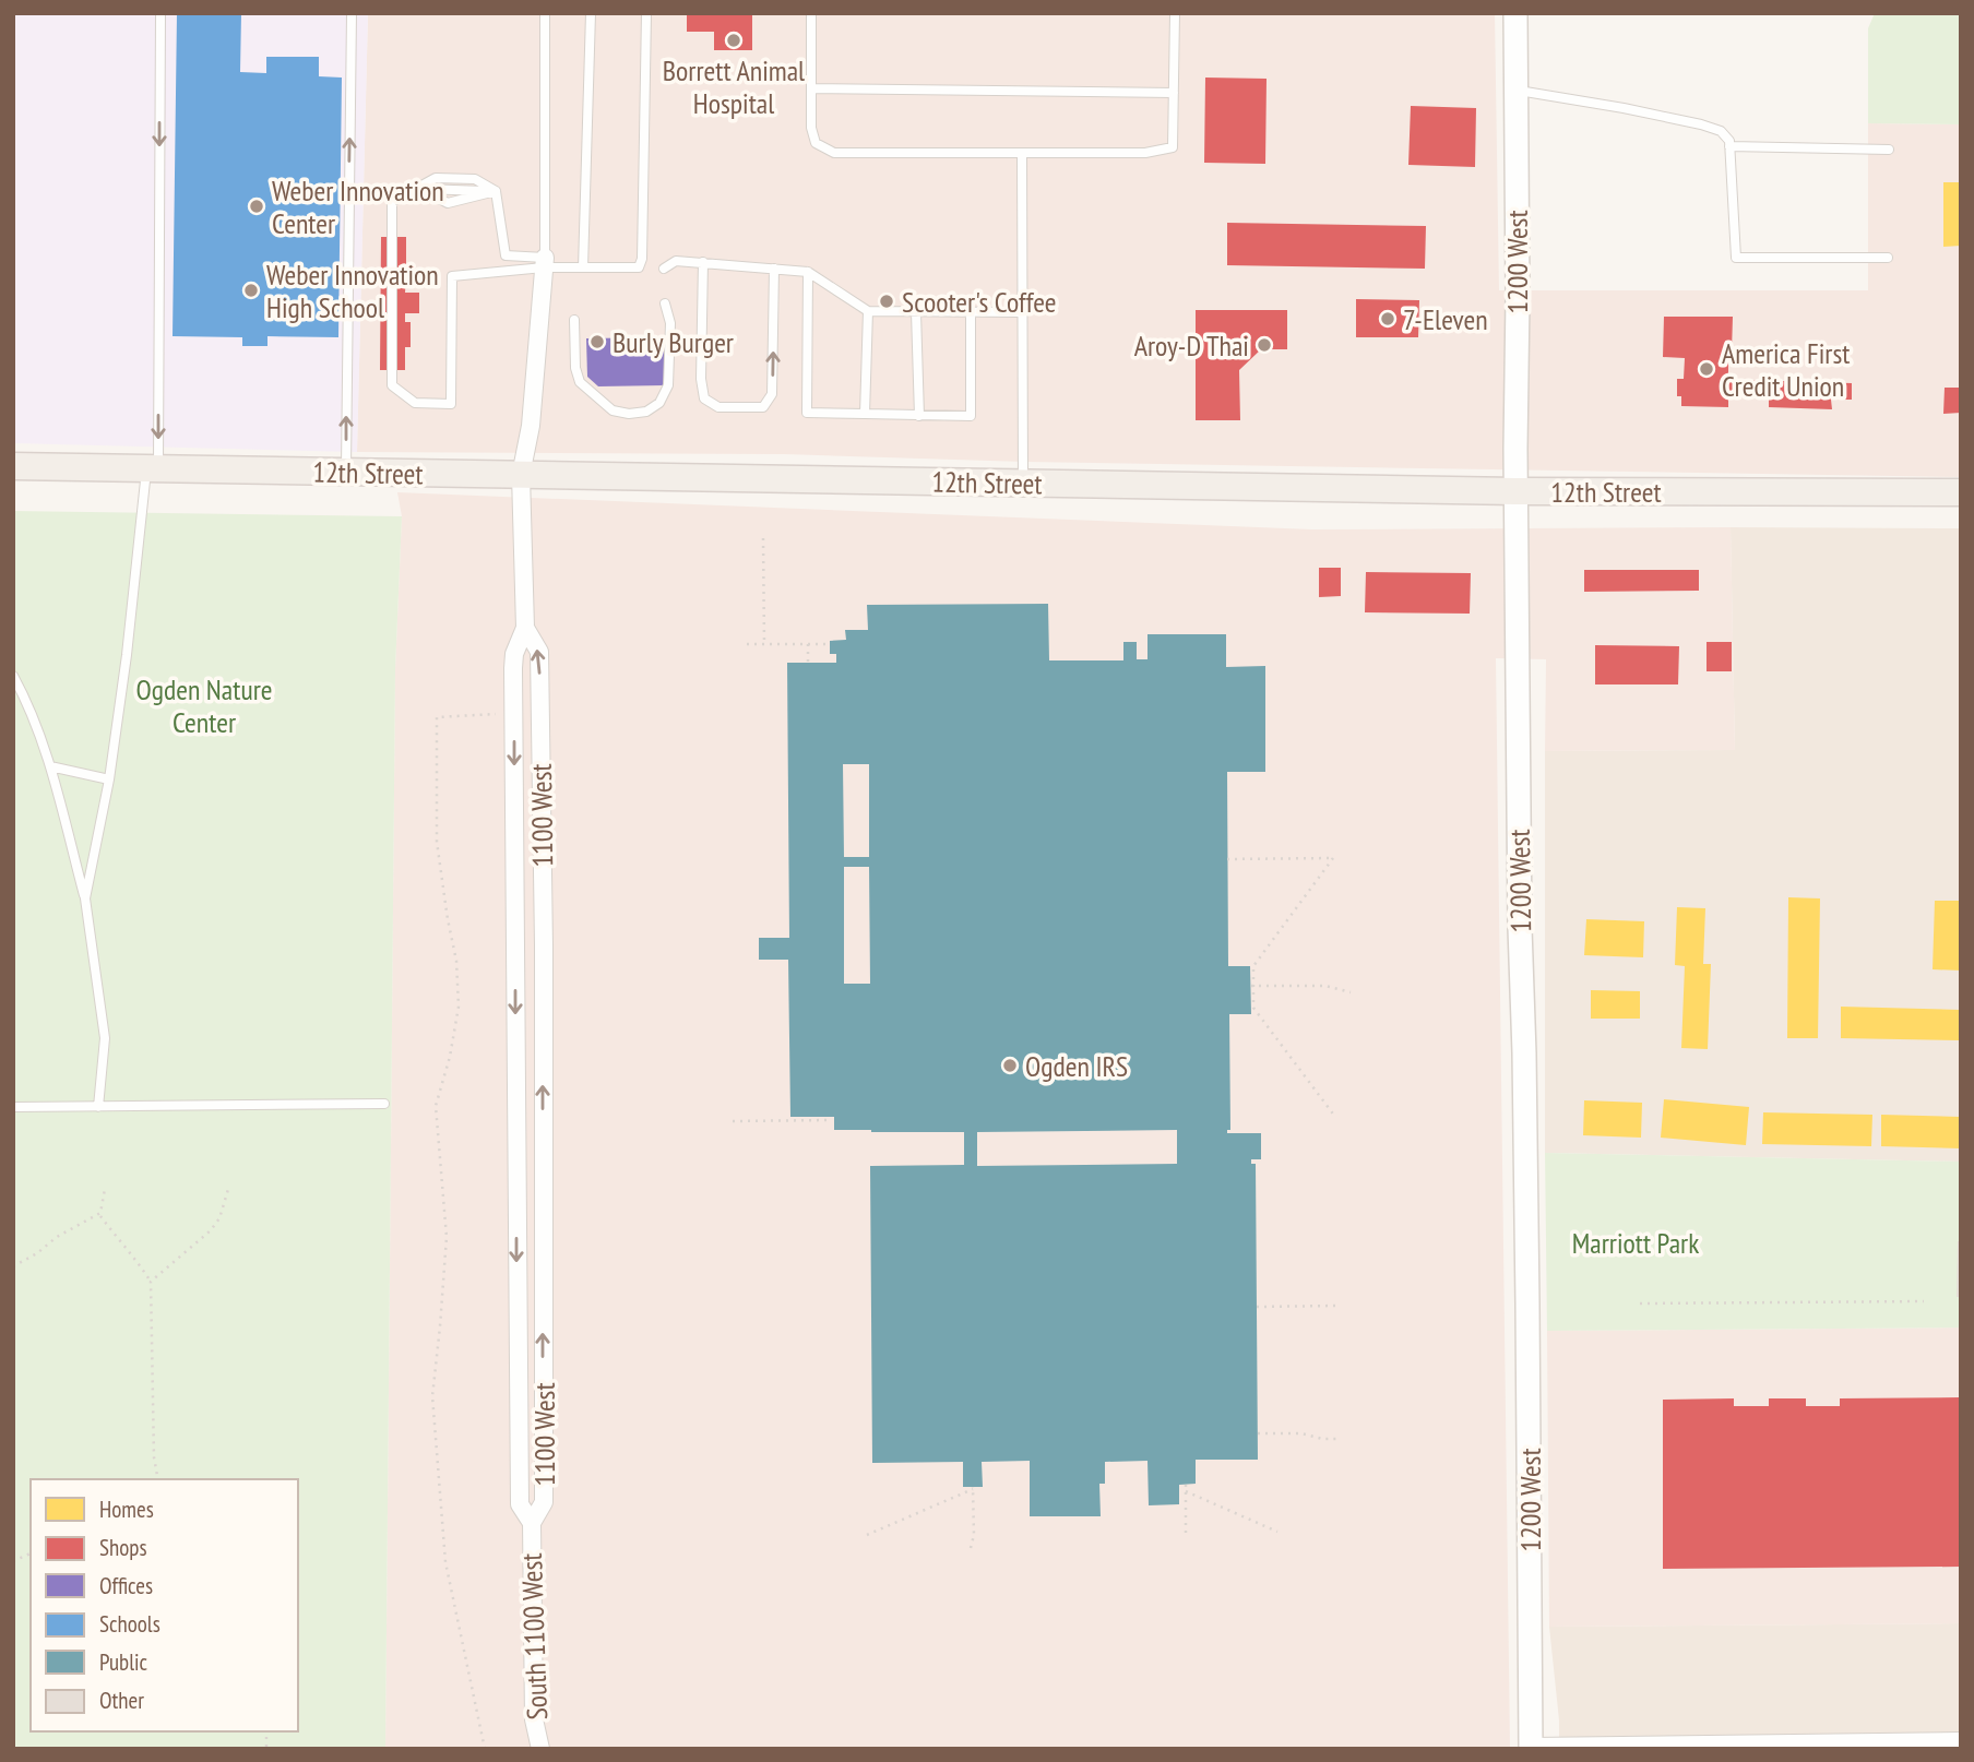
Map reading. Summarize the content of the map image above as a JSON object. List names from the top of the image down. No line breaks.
{"streets":{"main road":["12th Street"],"street":["1200 West","1100 West","South 1100 West"]},"crossings":[["1200 West","12th Street"],["12th Street","1100 West"],["1100 West","South 1100 West"]],"parks":["Ogden Nature Center","Marriott Park"],"places":["Borrett Animal Hospital","Weber Innovation Center","Weber Innovation High School","Scooter's Coffee","7-Eleven","Burly Burger","Aroy-D Thai","America First Credit Union","Ogden IRS"],"legend":["Homes","Shops","Offices","Schools","Public","Other"]}
